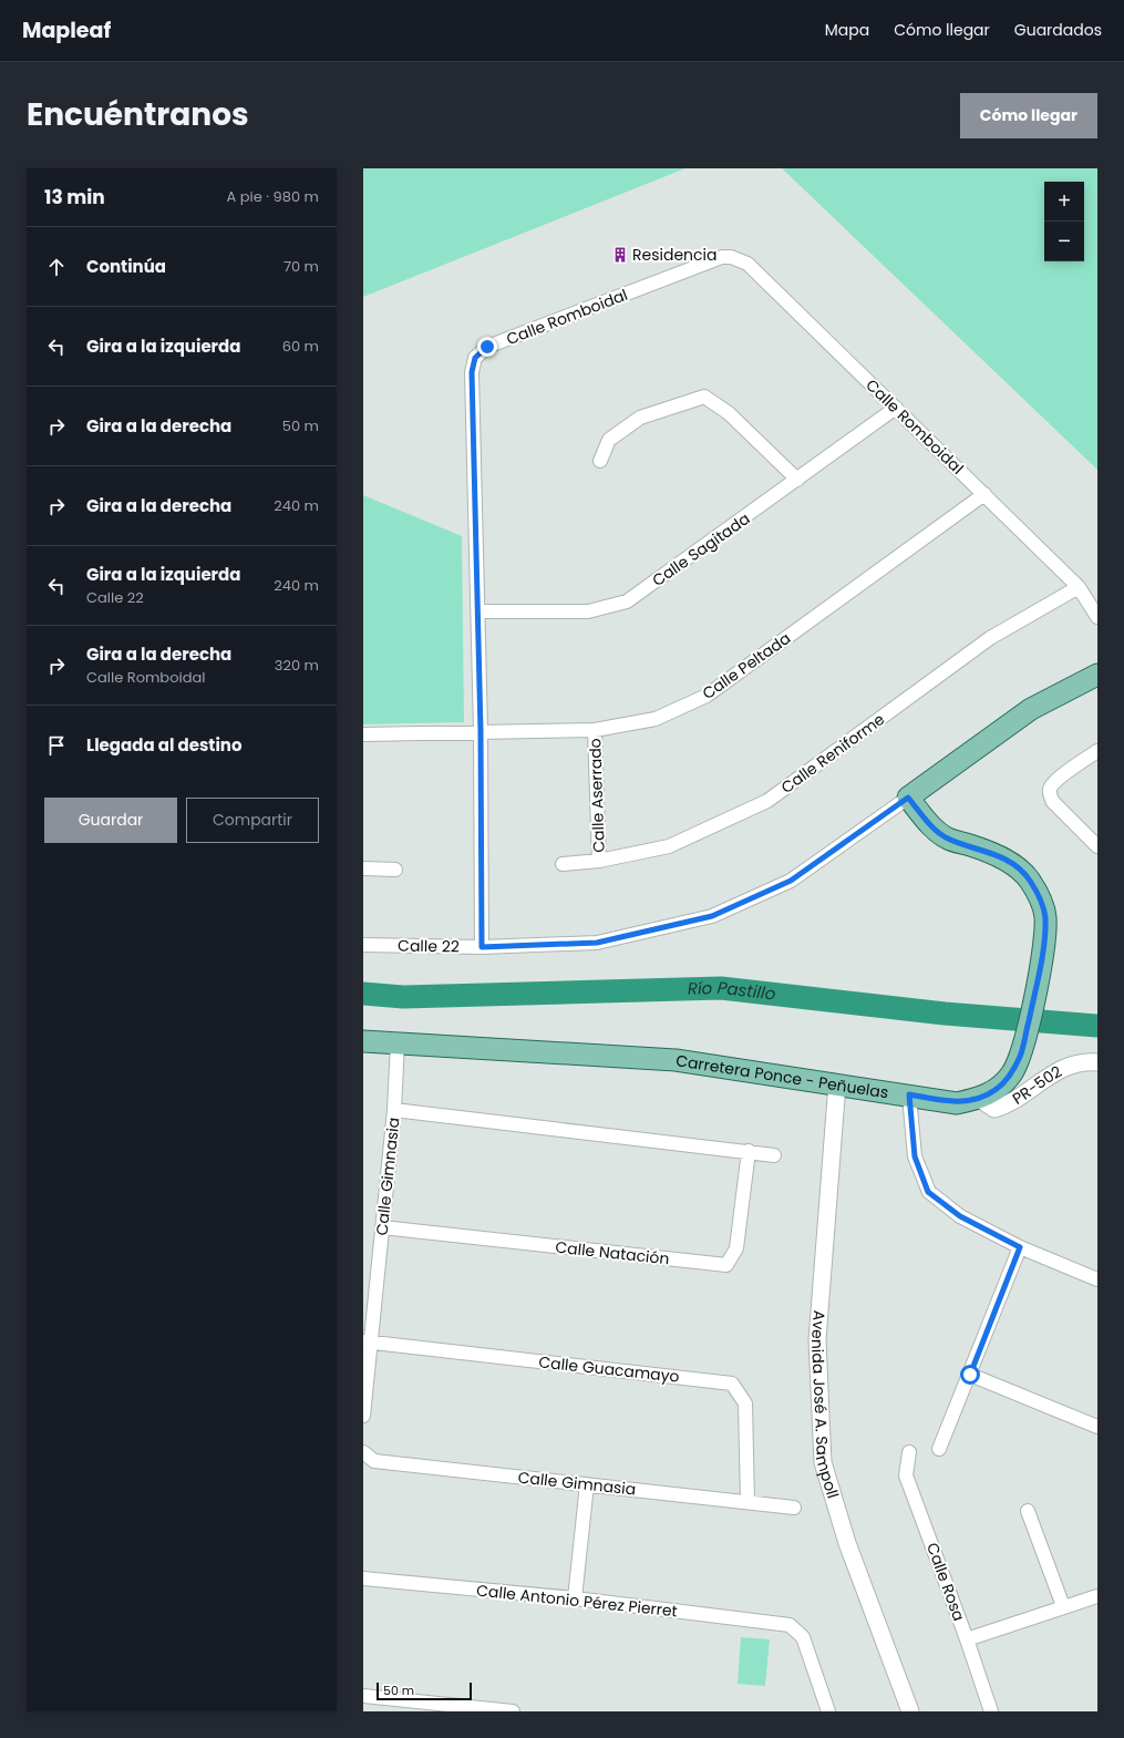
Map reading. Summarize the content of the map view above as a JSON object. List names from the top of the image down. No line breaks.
{"streets":{"main road":["Carretera Ponce - Peñuelas"],"street":["Calle Romboidal","Calle Sagitada","Calle Peltada","Calle Reniforme","Calle Aserrado","Calle 22","PR-502","Calle Gimnasia","Calle Natación","Calle Guacamayo","Avenida José A. Sampoll","Calle Rosa","Calle Antonio Pérez Pierret"]},"crossings":[["Calle Romboidal","Calle Sagitada"],["Calle Romboidal","Calle Peltada"],["Calle Romboidal","Calle Reniforme"],["Calle Romboidal","Calle 22"],["Calle Peltada","Calle Aserrado"],["Calle Reniforme","Calle Aserrado"],["Calle 22","Carretera Ponce - Peñuelas"],["Carretera Ponce - Peñuelas","PR-502"],["Carretera Ponce - Peñuelas","Calle Gimnasia"],["Carretera Ponce - Peñuelas","Avenida José A. Sampoll"],["Calle Gimnasia","Calle Natación"],["Calle Gimnasia","Calle Guacamayo"]],"water":["Río Pastillo"],"places":{"building":["Residencia"]},"scale_bar":"50 m","page":{"header":"Mapleaf","nav":["Mapa","Cómo llegar","Guardados"],"title":"Encuéntranos","buttons":["Cómo llegar",["Guardar","Compartir"]],"heading":["13 min","A pie · 980 m"],"map_buttons":["+","−"],"list":[["Continúa","70 m"],["Gira a la izquierda","60 m"],["Gira a la derecha","50 m"],["Gira a la derecha","240 m"],["Gira a la izquierda","Calle 22","240 m"],["Gira a la derecha","Calle Romboidal","320 m"],"Llegada al destino"],"scale":"50 m"}}
